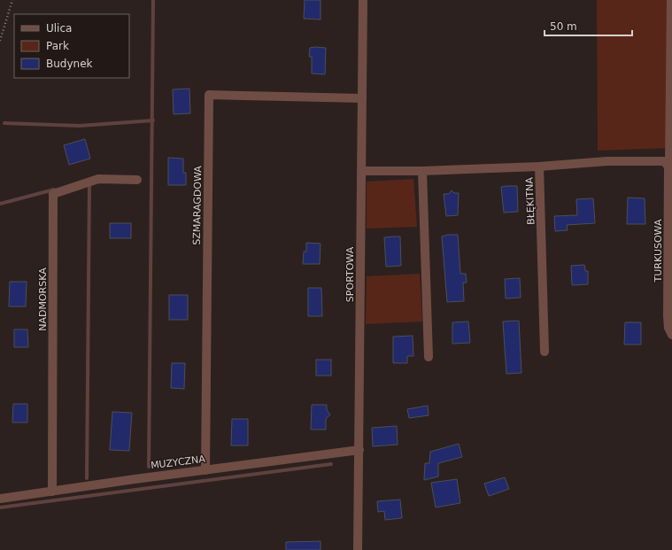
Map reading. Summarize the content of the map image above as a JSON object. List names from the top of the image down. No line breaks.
{"streets":{"street":["BŁĘKITNA","SZMARAGDOWA","TURKUSOWA","SPORTOWA","NADMORSKA","MUZYCZNA"]},"crossings":[["BŁĘKITNA","SPORTOWA"],["SZMARAGDOWA","SPORTOWA"],["SZMARAGDOWA","MUZYCZNA"],["SPORTOWA","MUZYCZNA"],["NADMORSKA","MUZYCZNA"]],"legend":["Ulica","Park","Budynek"],"scale_bar":"50 m"}
